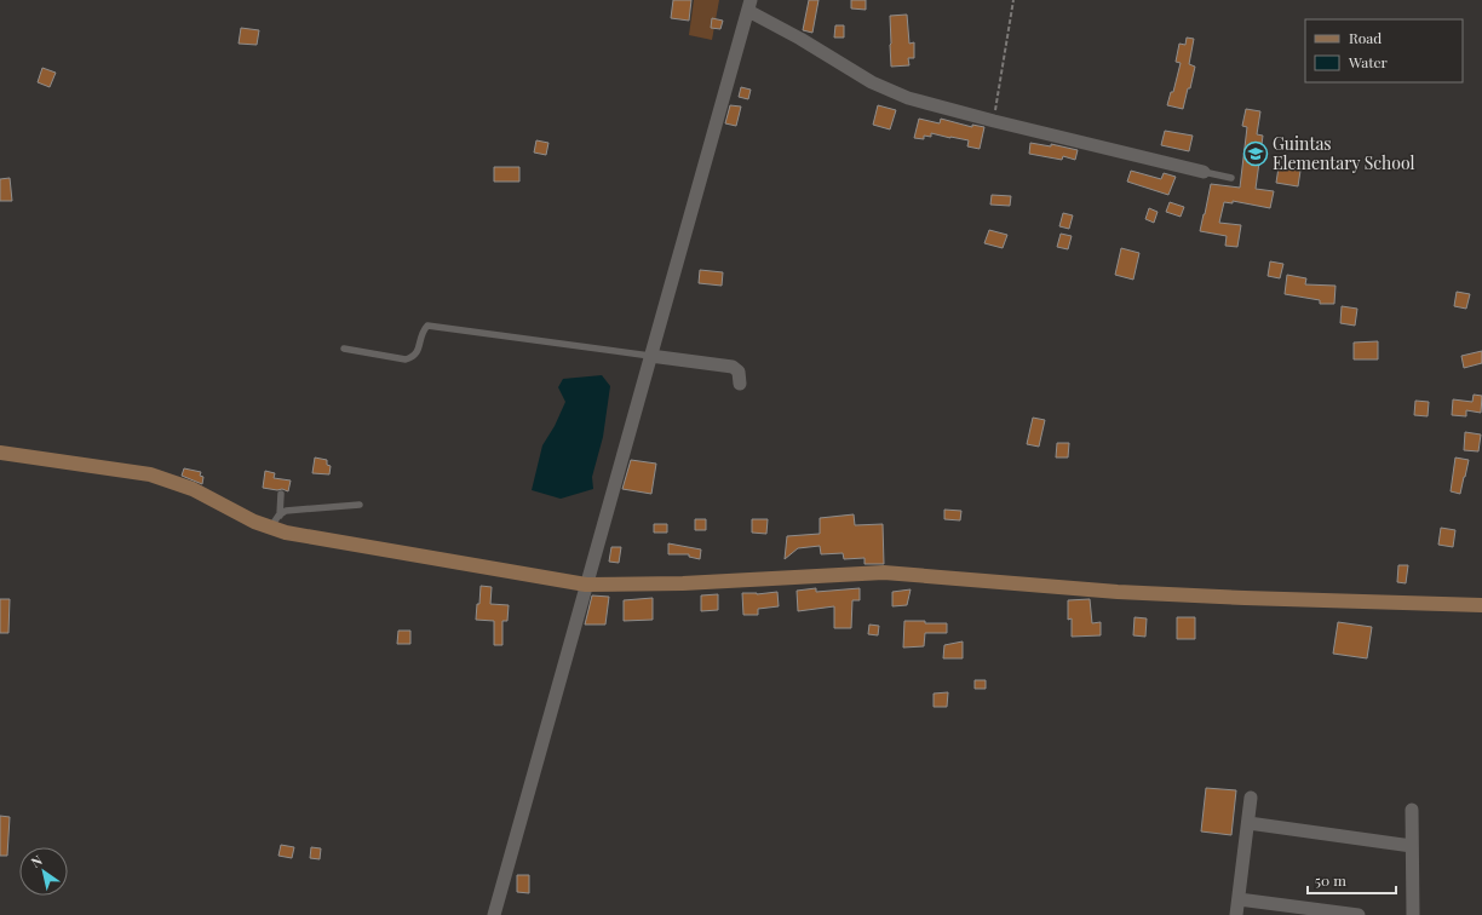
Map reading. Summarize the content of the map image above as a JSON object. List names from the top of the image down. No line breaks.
{"places":{"school or university":["Guintas Elementary School"]},"legend":["Road","Water"],"scale_bar":"50 m","north":"top left"}
